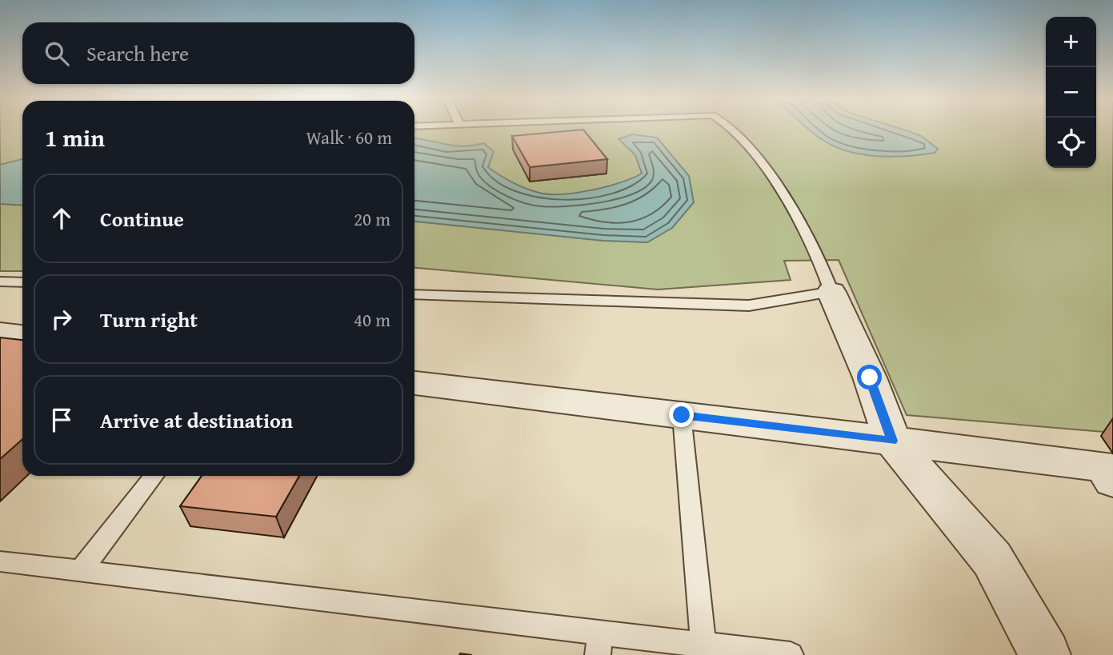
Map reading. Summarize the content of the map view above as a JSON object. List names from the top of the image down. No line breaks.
{"page":{"map_buttons":["+","−"],"search":"Search here","heading":["1 min","Walk · 60 m"],"list":[["Continue","20 m"],["Turn right","40 m"],"Arrive at destination"]}}
